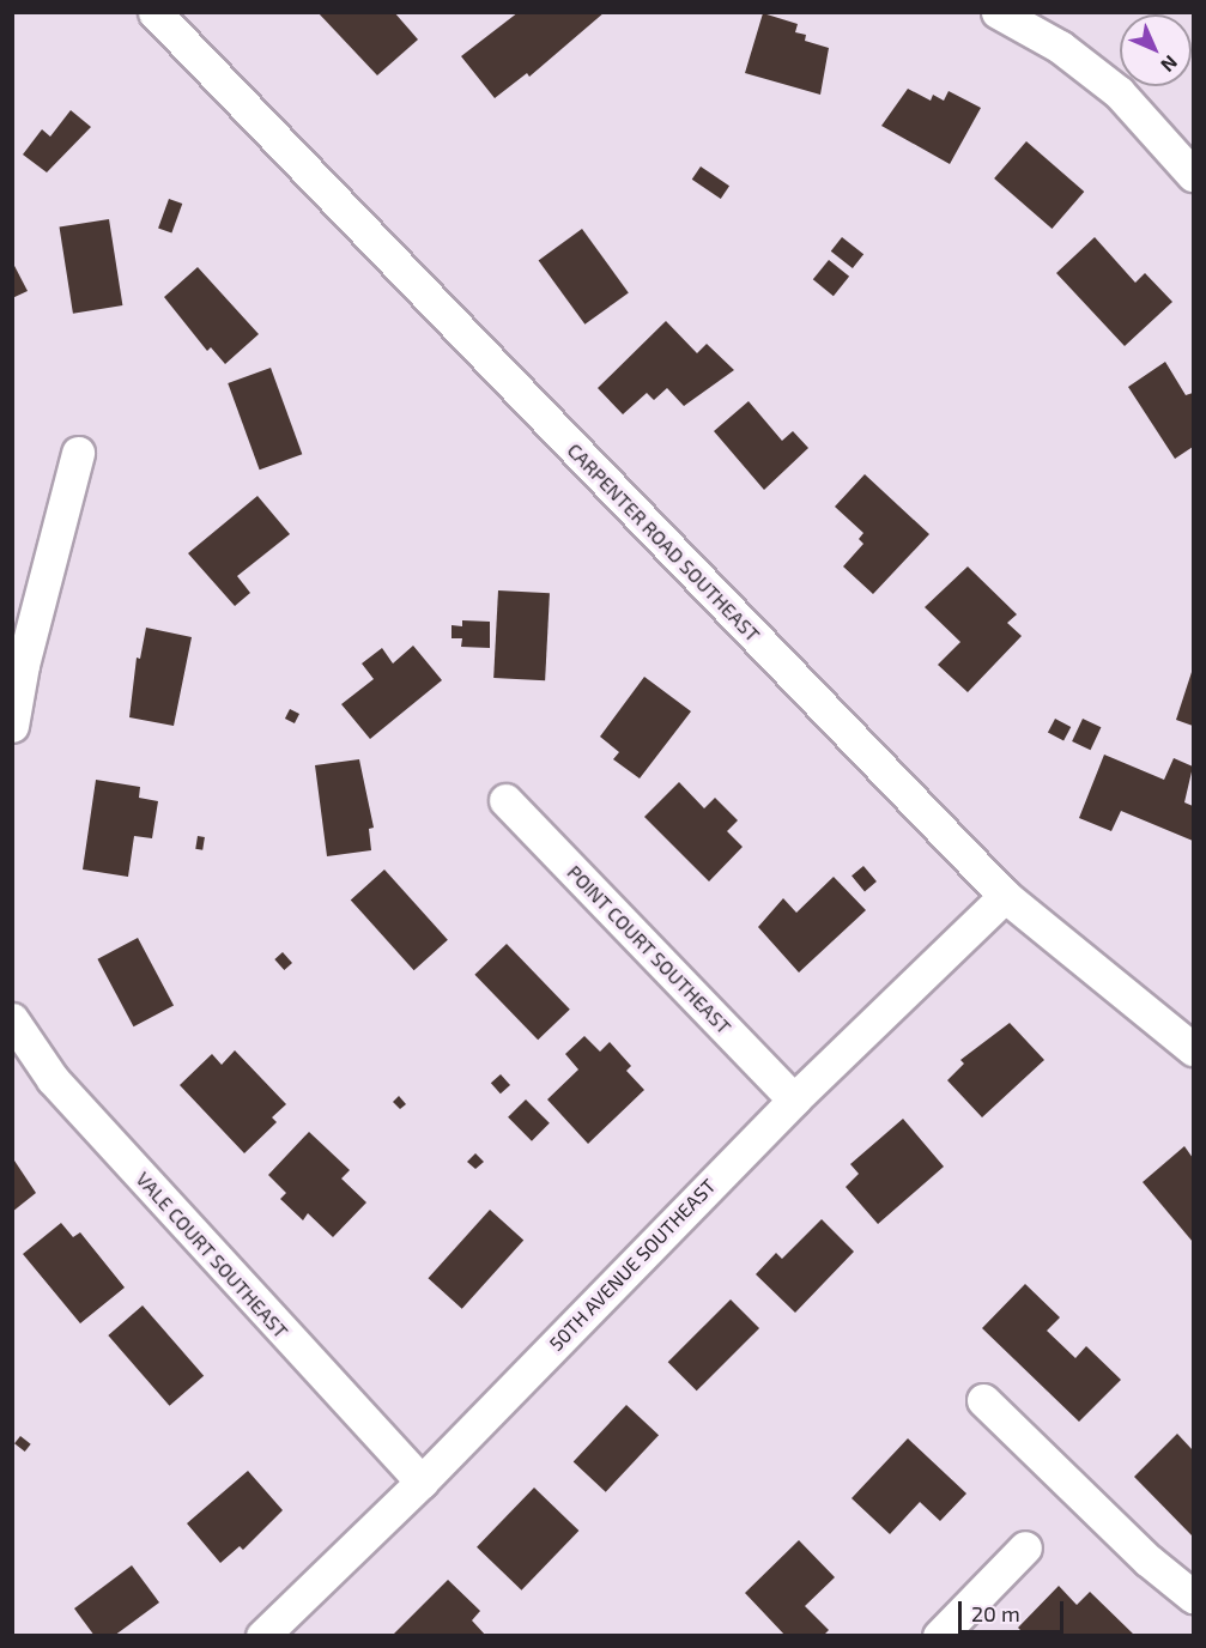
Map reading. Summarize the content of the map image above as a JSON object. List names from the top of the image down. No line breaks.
{"streets":{"street":["CARPENTER ROAD SOUTHEAST","POINT COURT SOUTHEAST","VALE COURT SOUTHEAST","50TH AVENUE SOUTHEAST"]},"crossings":[["CARPENTER ROAD SOUTHEAST","50TH AVENUE SOUTHEAST"],["POINT COURT SOUTHEAST","50TH AVENUE SOUTHEAST"],["VALE COURT SOUTHEAST","50TH AVENUE SOUTHEAST"]],"scale_bar":"20 m","north":"bottom right"}
